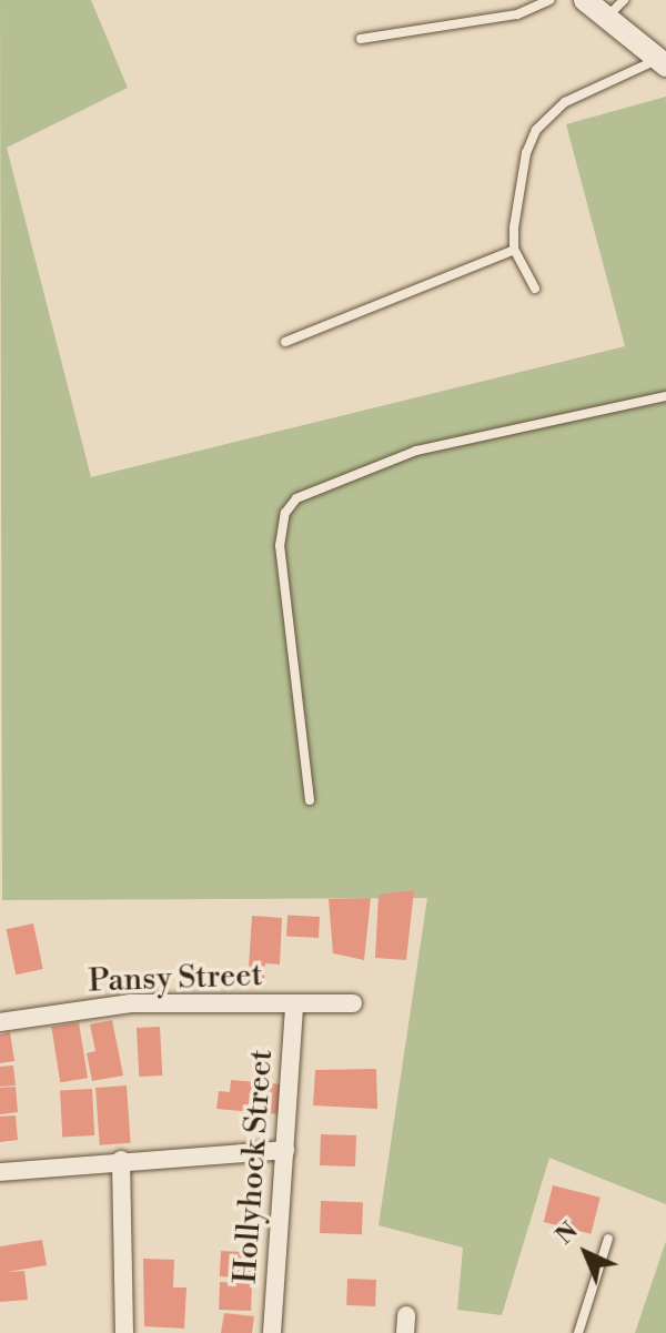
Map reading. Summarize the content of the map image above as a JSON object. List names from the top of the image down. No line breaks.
{"streets":{"street":["Pansy Street","Hollyhock Street"]},"crossings":[["Pansy Street","Hollyhock Street"]],"north":"top left"}
